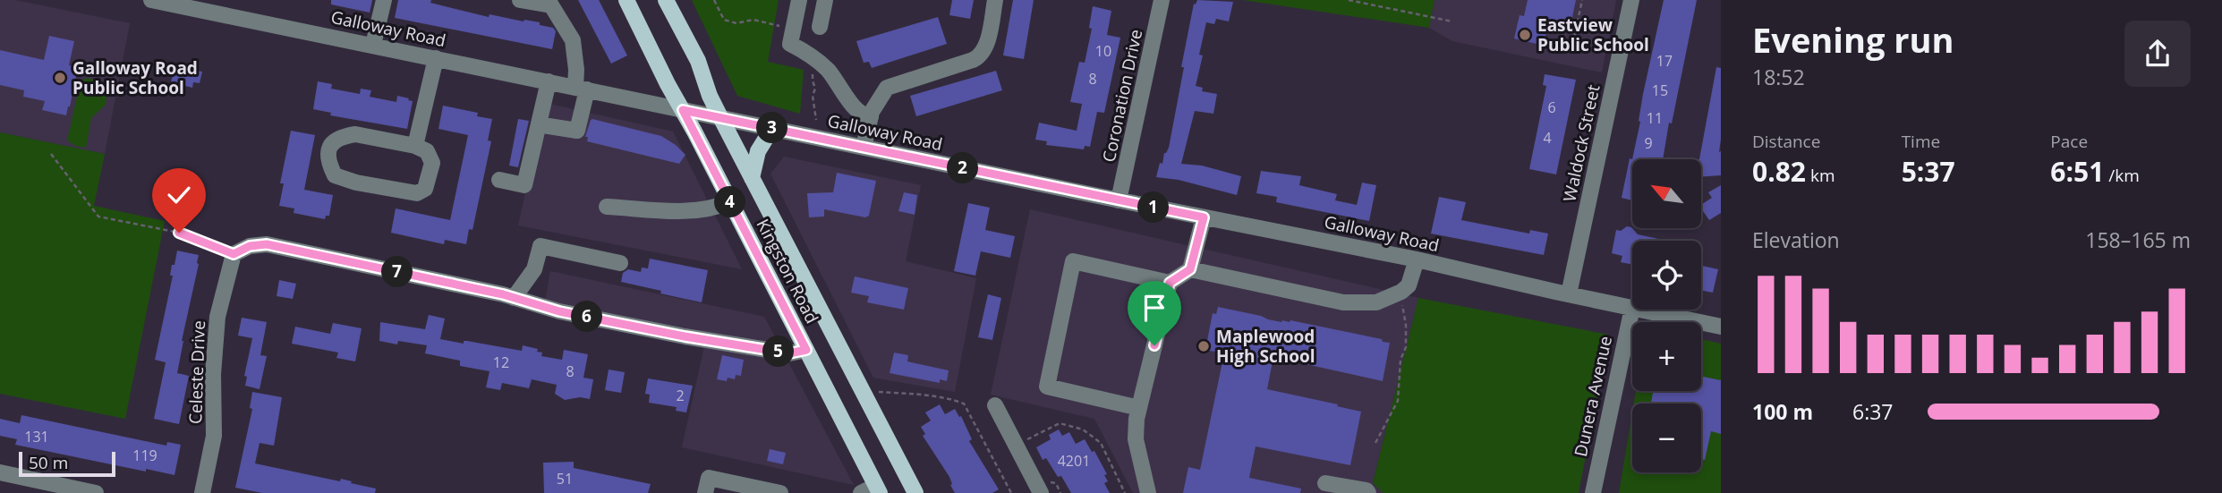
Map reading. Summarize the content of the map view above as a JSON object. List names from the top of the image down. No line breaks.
{"streets":{"main road":["Kingston Road"],"street":["Galloway Road","Coronation Drive","Waldock Street","Celeste Drive","Dunera Avenue"]},"crossings":[["Galloway Road","Coronation Drive"],["Galloway Road","Waldock Street"],["Galloway Road","Kingston Road"],["Galloway Road","Dunera Avenue"]],"places":["Eastview Public School","Galloway Road Public School","Maplewood High School"],"house_numbers":["10","17","8","15","6","11","4","9","12","8","2","131","119","4201","51"],"scale_bar":"50 m","north":"top left","page":{"heading":["Evening run","18:52"],"stats":[["Distance","0.82 km"],["Time","5:37"],["Pace","6:51 /km"]],"pins":["3","2","4","1","7","6","5"],"map_buttons":["+","−"],"chart":["Elevation","158–165 m"],"list":[{"name":"100 m","note":"6:37"}],"scale":"50 m"}}
